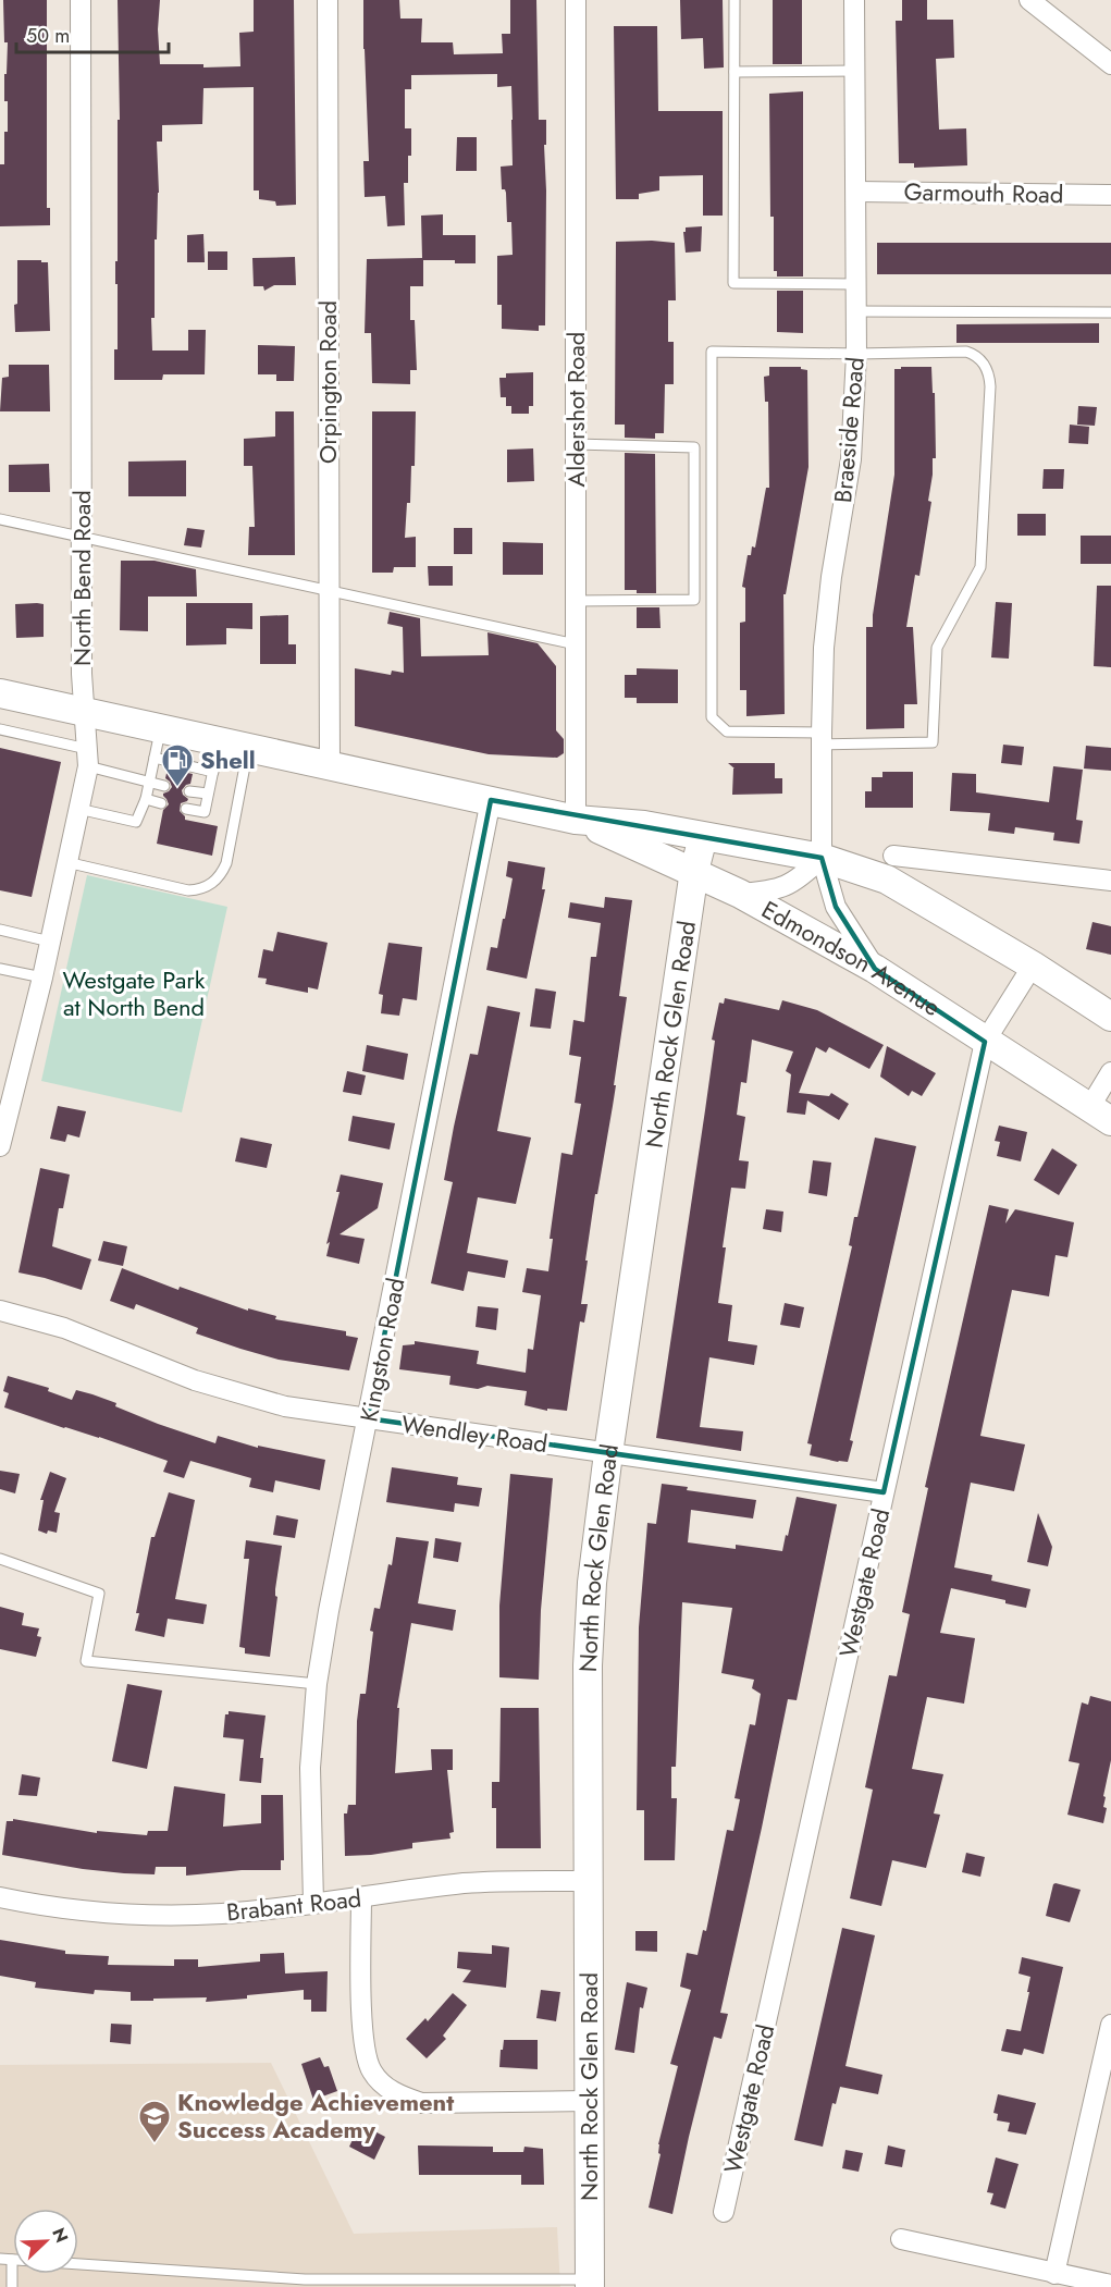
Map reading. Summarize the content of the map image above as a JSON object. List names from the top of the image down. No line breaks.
{"streets":{"main road":["Edmondson Avenue","North Rock Glen Road"],"street":["Garmouth Road","Orpington Road","Aldershot Road","Braeside Road","North Bend Road","Kingston Road","Wendley Road","Westgate Road","Brabant Road"]},"crossings":[["Garmouth Road","Braeside Road"],["Orpington Road","Edmondson Avenue"],["Aldershot Road","Edmondson Avenue"],["Braeside Road","Edmondson Avenue"],["North Bend Road","Edmondson Avenue"],["Edmondson Avenue","North Rock Glen Road"],["Edmondson Avenue","Kingston Road"],["Edmondson Avenue","Westgate Road"],["North Rock Glen Road","Wendley Road"],["North Rock Glen Road","Brabant Road"],["Kingston Road","Wendley Road"],["Kingston Road","Brabant Road"],["Wendley Road","Westgate Road"]],"parks":["Westgate Park at North Bend"],"places":{"fuel station":["Shell"],"school or university":["Knowledge Achievement Success Academy"]},"scale_bar":"50 m","north":"top right"}
